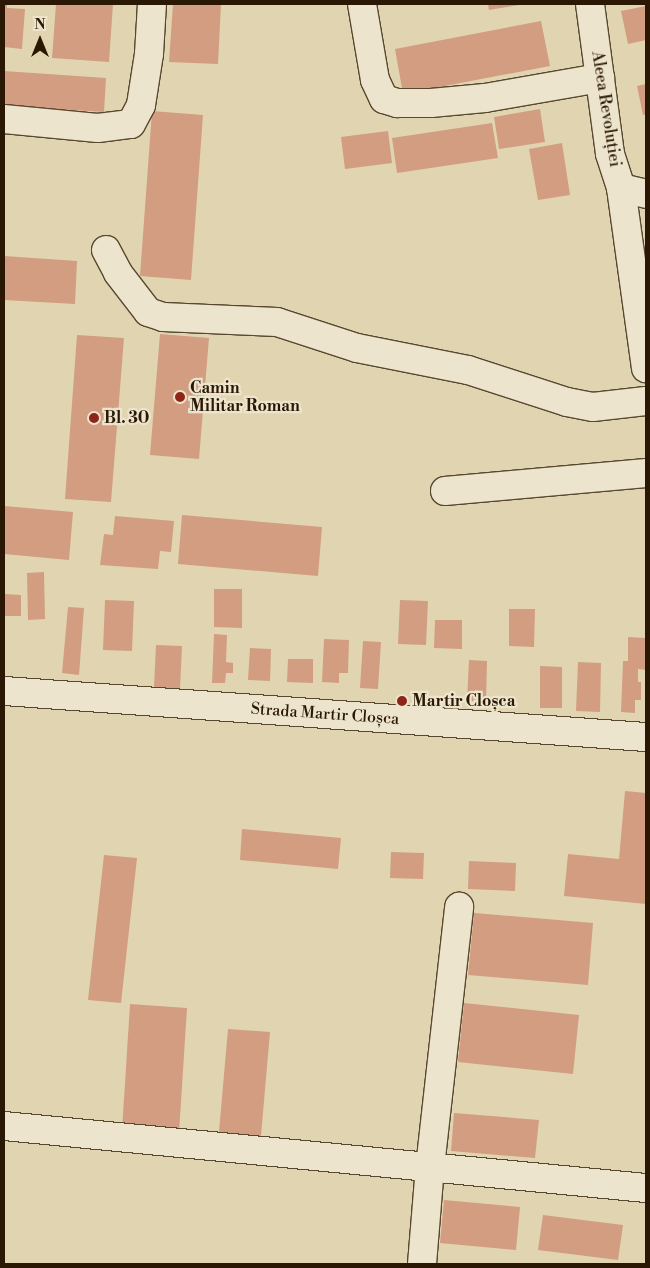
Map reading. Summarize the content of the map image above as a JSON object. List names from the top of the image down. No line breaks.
{"streets":{"street":["Aleea Revoluției","Strada Martir Cloșca"]},"places":["Camin Militar Roman","Bl. 30","Martir Cloșca"],"north":"top"}
